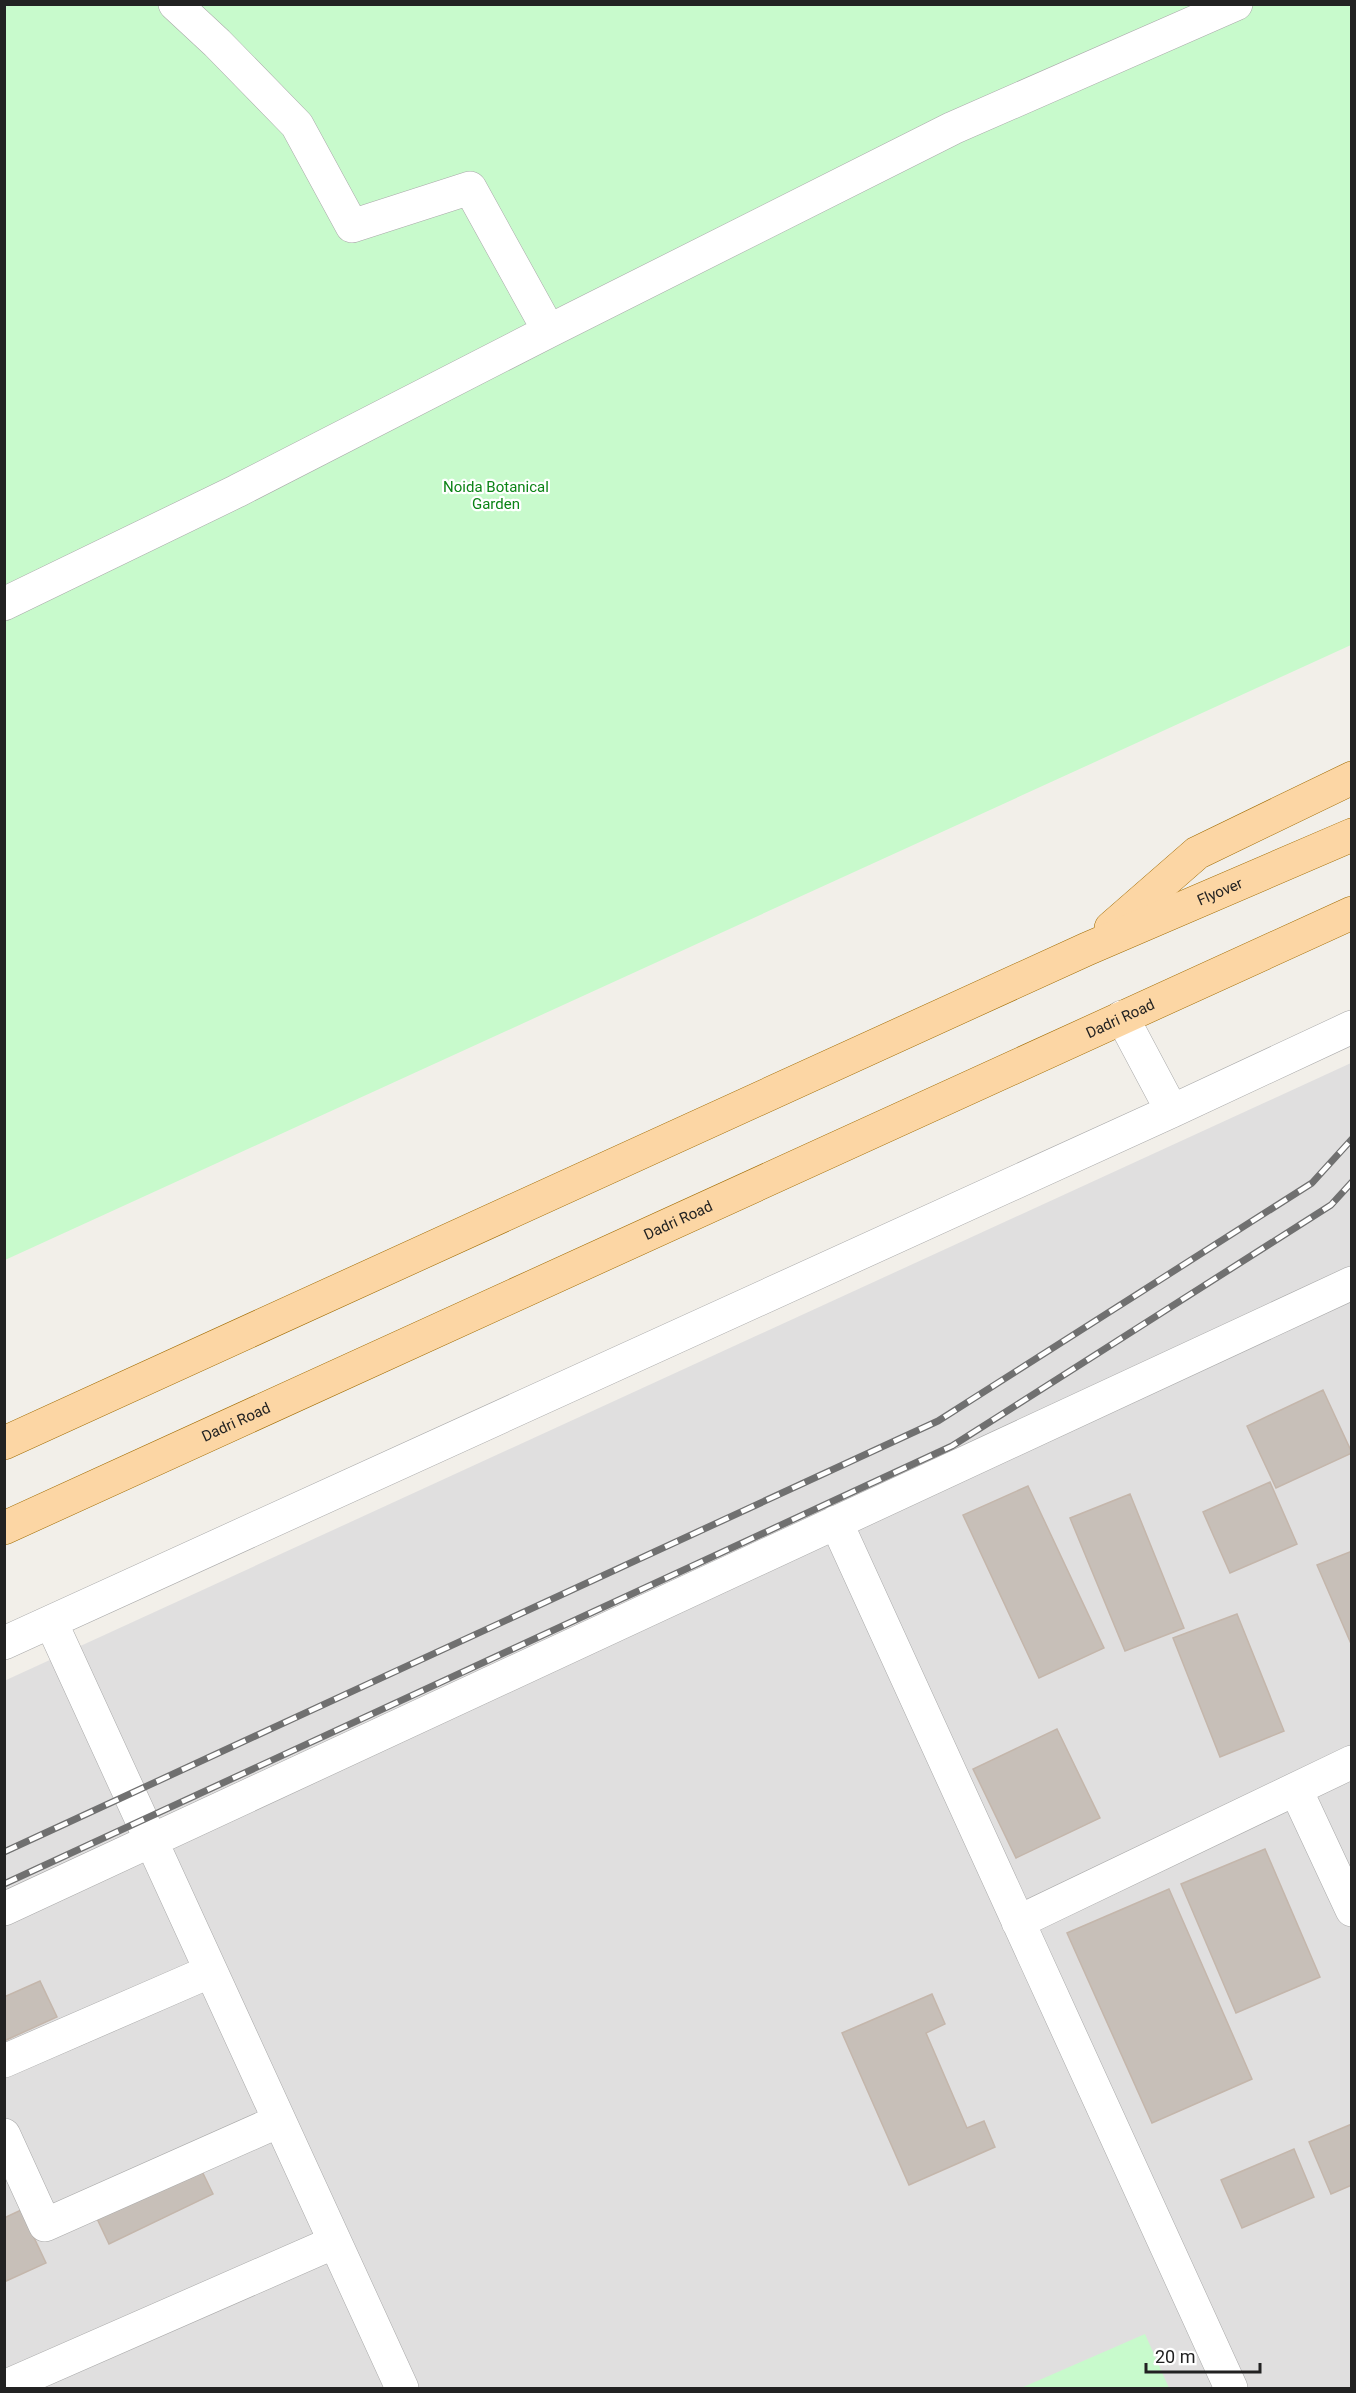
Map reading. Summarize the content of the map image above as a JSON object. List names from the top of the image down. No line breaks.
{"streets":{"main road":["Flyover","Dadri Road"]},"parks":["Noida Botanical Garden"],"scale_bar":"20 m"}
